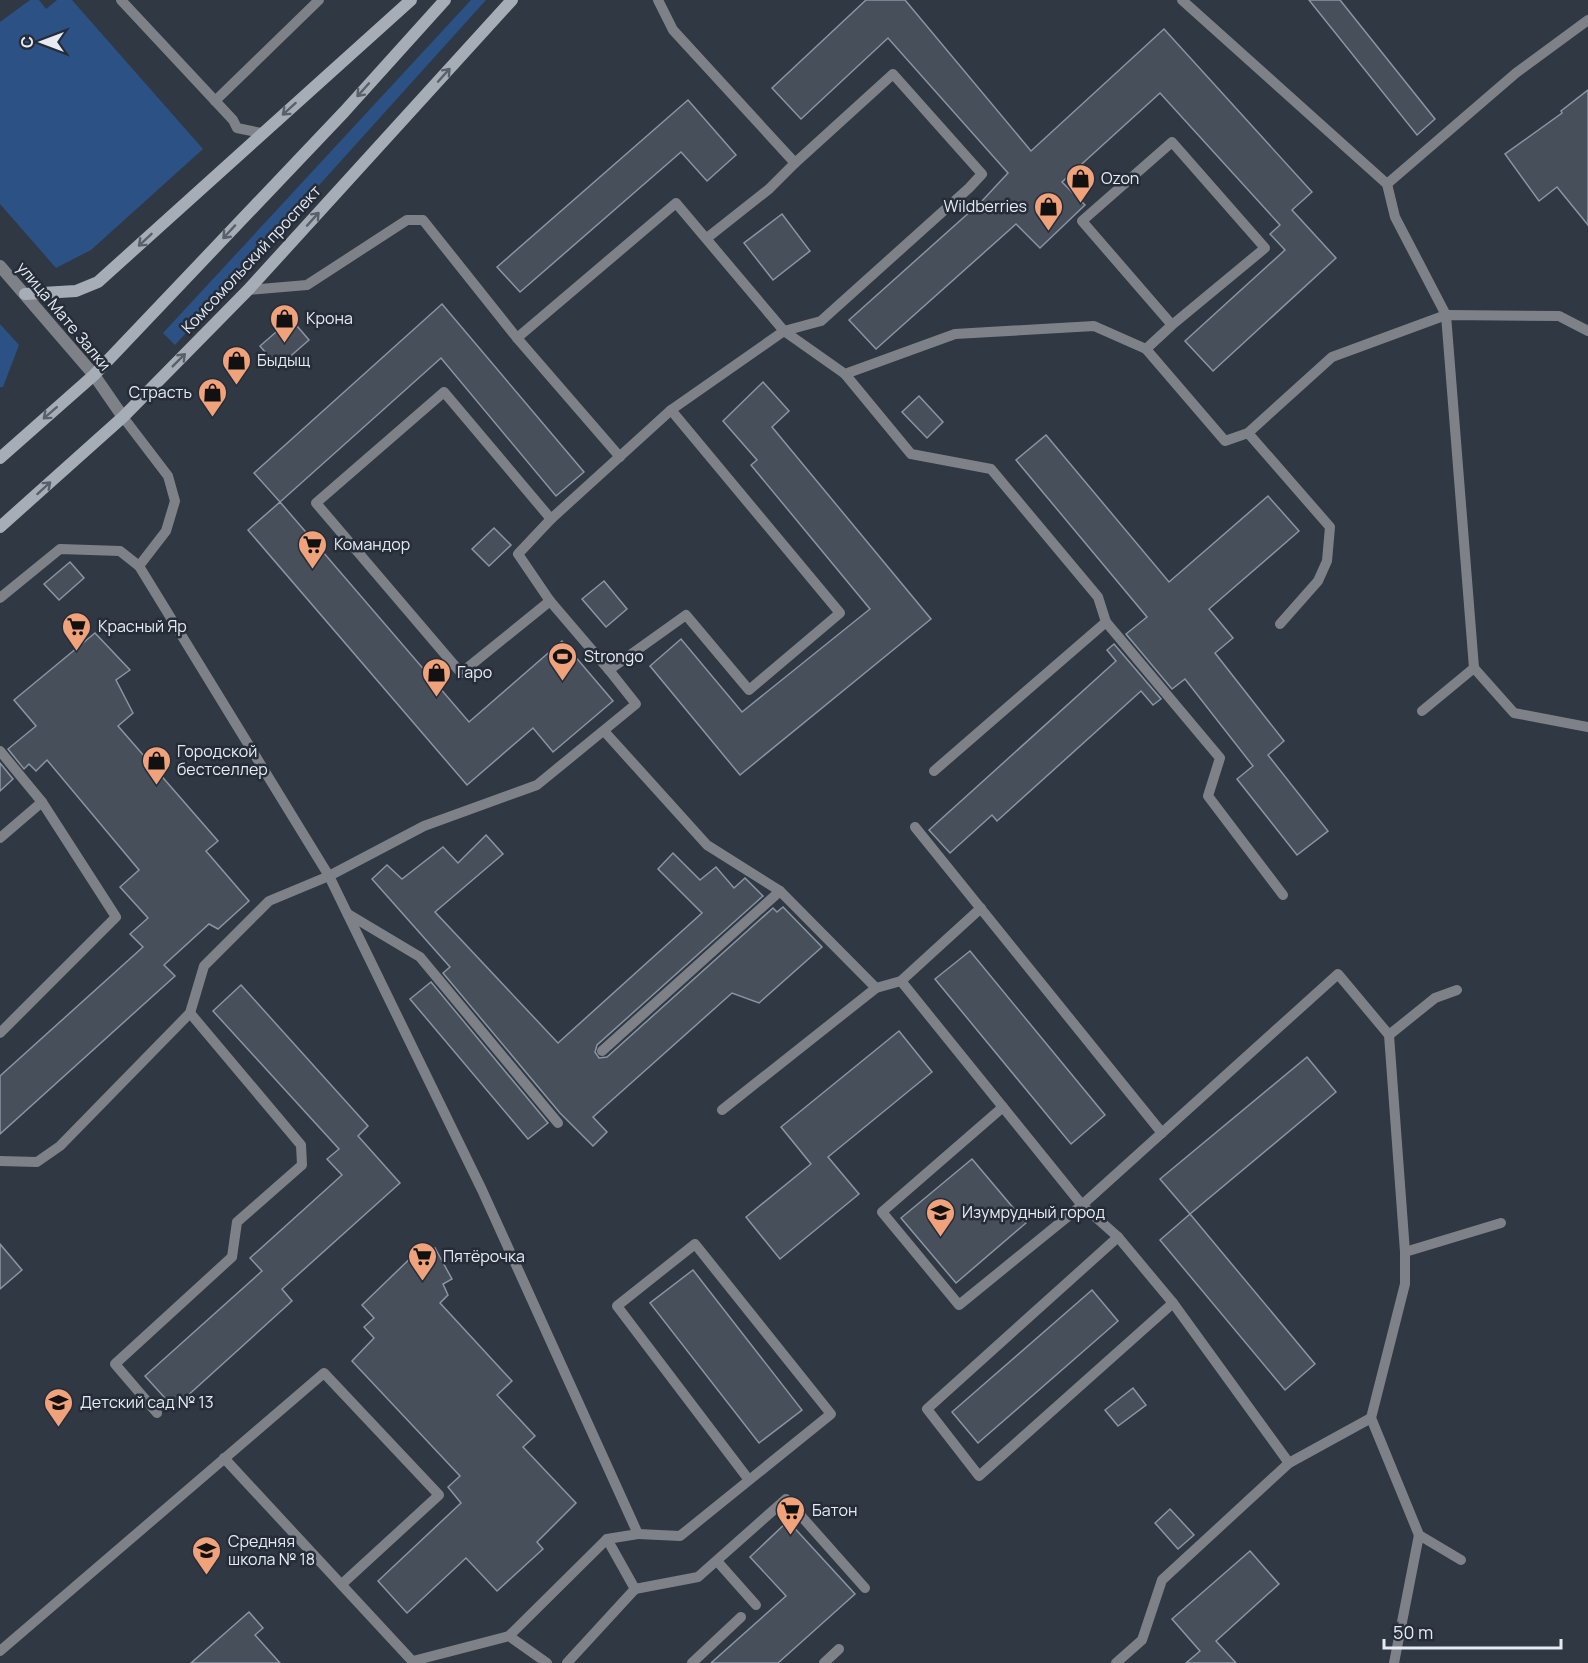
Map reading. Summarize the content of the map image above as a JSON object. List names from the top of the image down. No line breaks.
{"streets":{"main road":["Комсомольский проспект"],"street":["улица Мате Залки"]},"crossings":[["Комсомольский проспект","улица Мате Залки"]],"places":{"shop":["Ozon","Wildberries","Крона","Быдыщ","Страсть","Гаро","Городской бестселлер"],"supermarket":["Командор","Красный Яр","Пятёрочка","Батон"],"sports":["Strongo"],"school or university":["Изумрудный город","Детский сад № 13","Средняя школа № 18"]},"scale_bar":"50 m","north":"left"}
